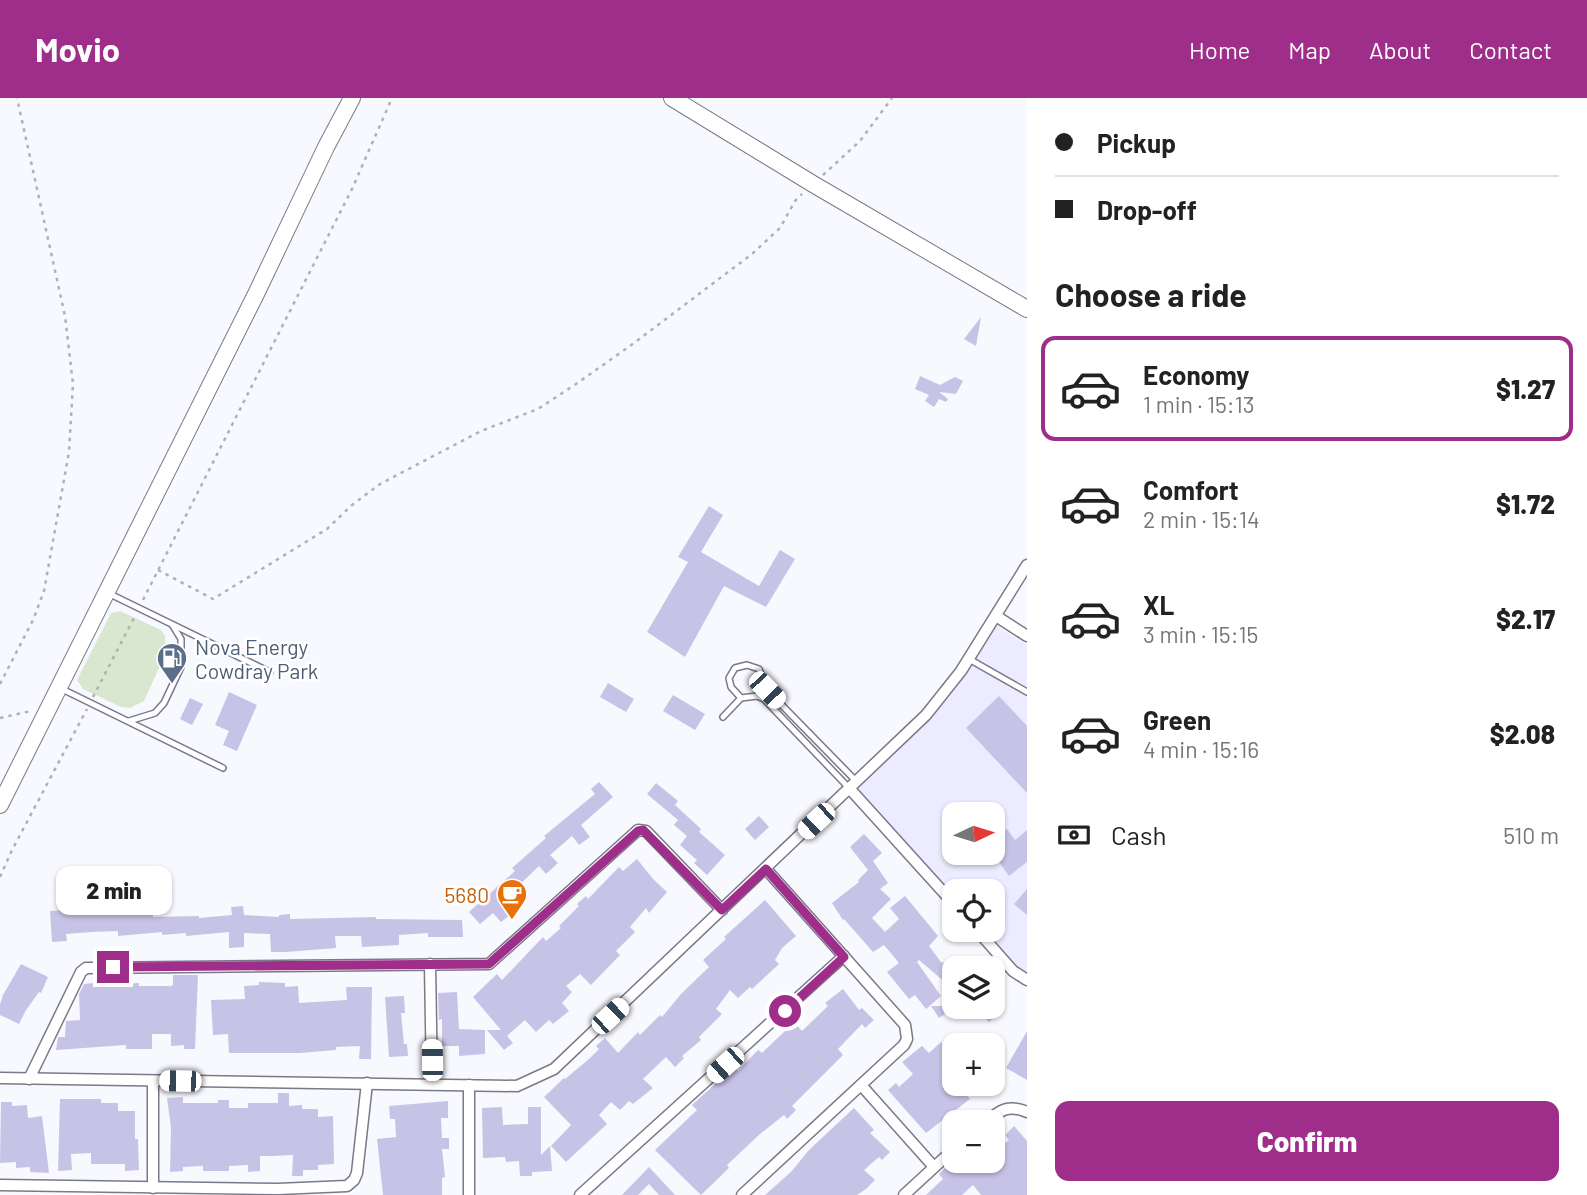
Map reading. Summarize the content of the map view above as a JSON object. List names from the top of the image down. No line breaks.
{"places":{"fuel station":["Nova Energy Cowdray Park"],"cafe":["5680"]},"north":"right","page":{"header":"Movio","nav":["Home","Map","About","Contact"],"banner":["Pickup","Drop-off"],"heading":"Choose a ride","list":[{"name":"Economy","note":"1 min · 15:13","value":"$1.27"},{"name":"Comfort","note":"2 min · 15:14","value":"$1.72"},{"name":"XL","note":"3 min · 15:15","value":"$2.17"},{"name":"Green","note":"4 min · 15:16","value":"$2.08"}],"pay":["Cash","510 m"],"map_buttons":["+","−"],"bubble":"2 min","buttons":"Confirm"}}
